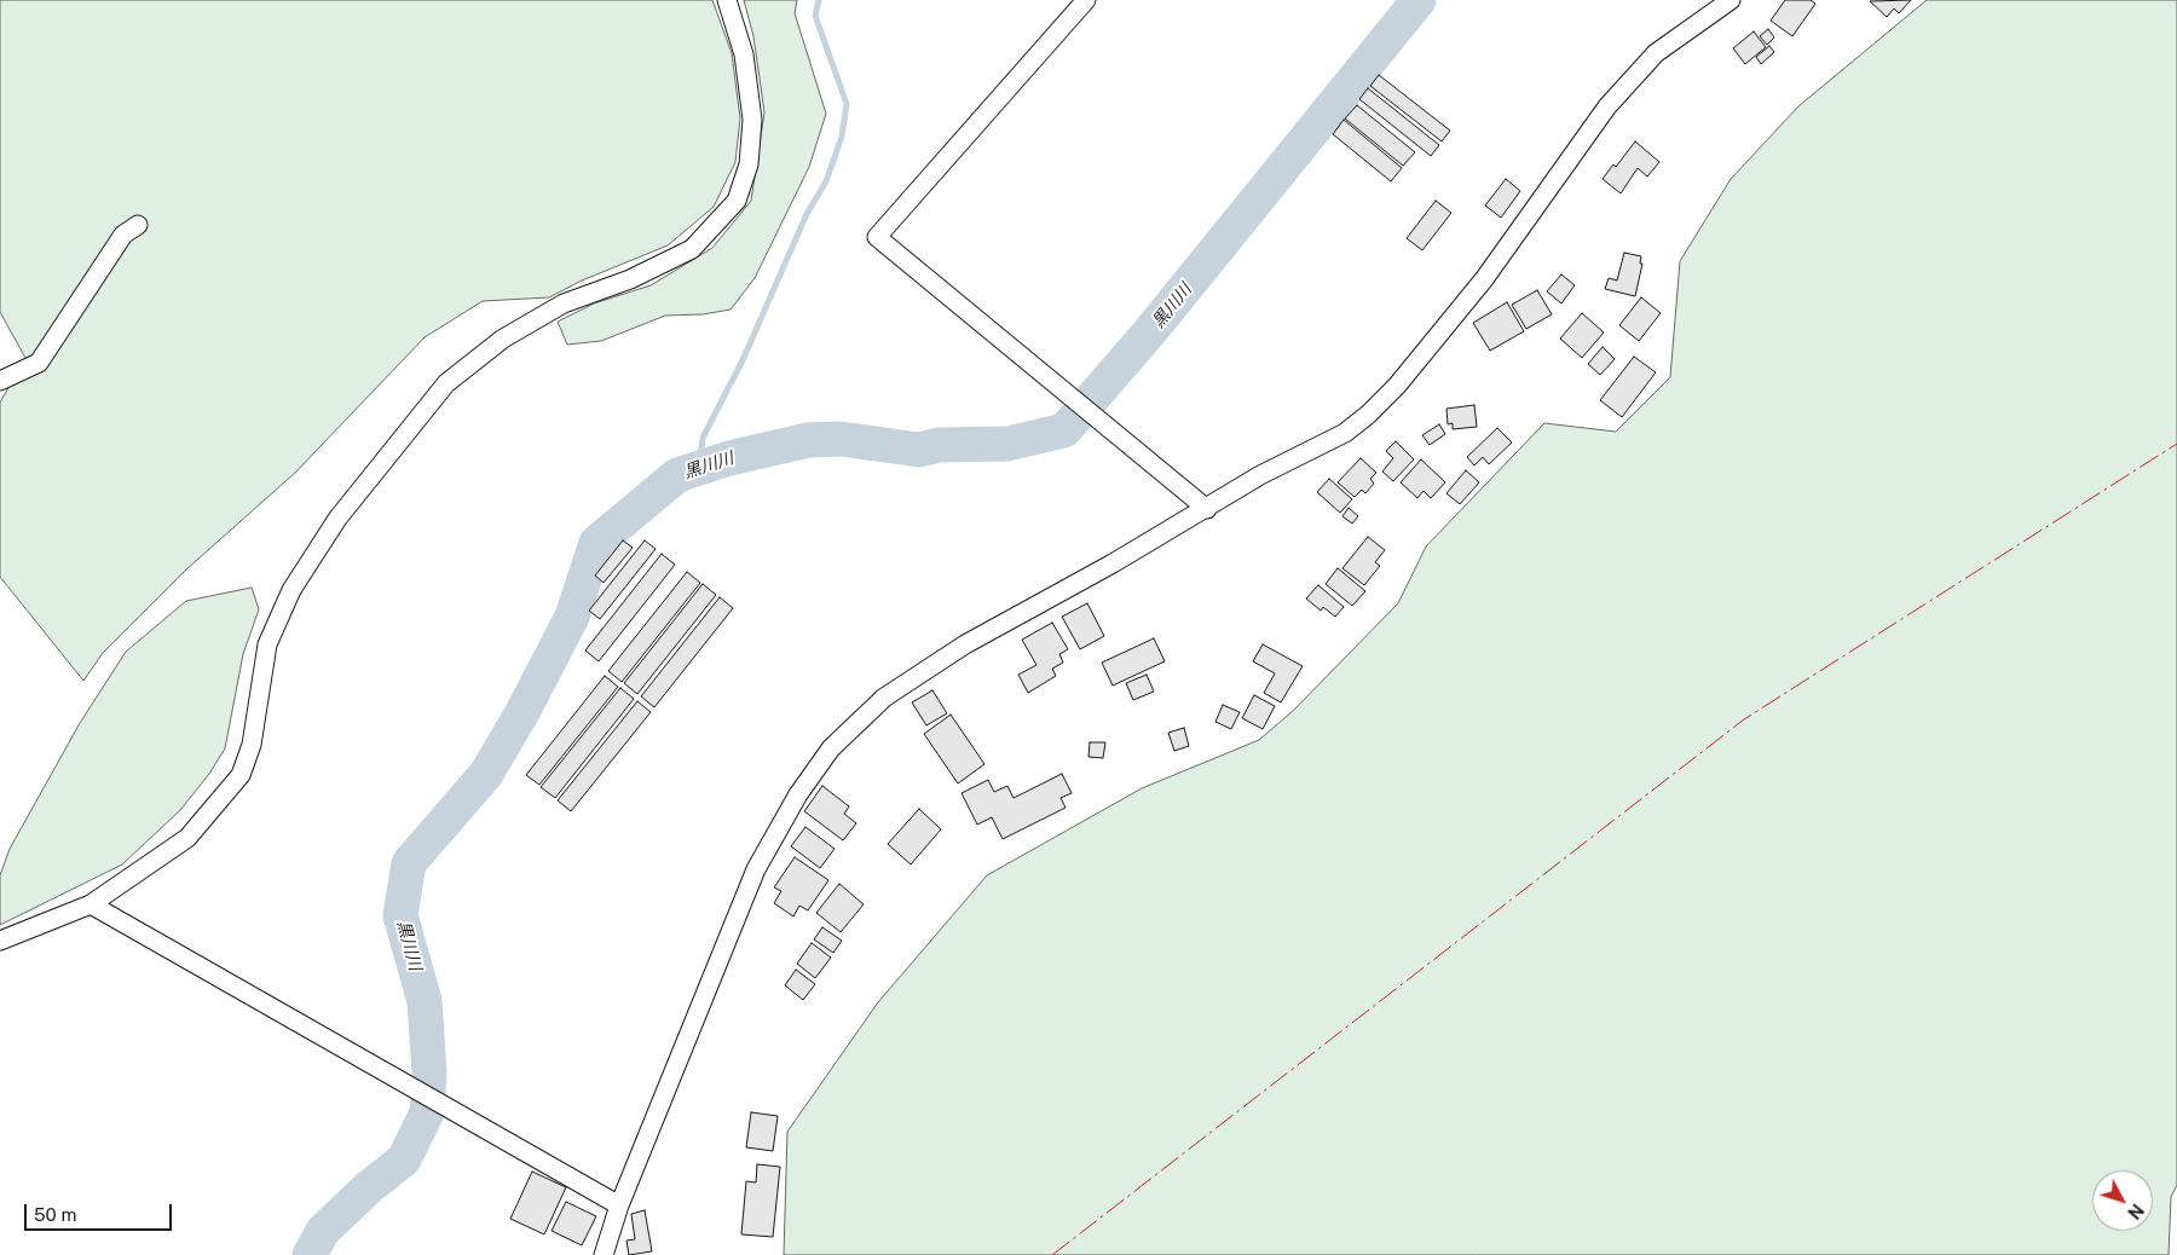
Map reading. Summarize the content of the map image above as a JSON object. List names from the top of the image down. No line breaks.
{"water":["黒川川"],"scale_bar":"50 m","north":"bottom right"}
